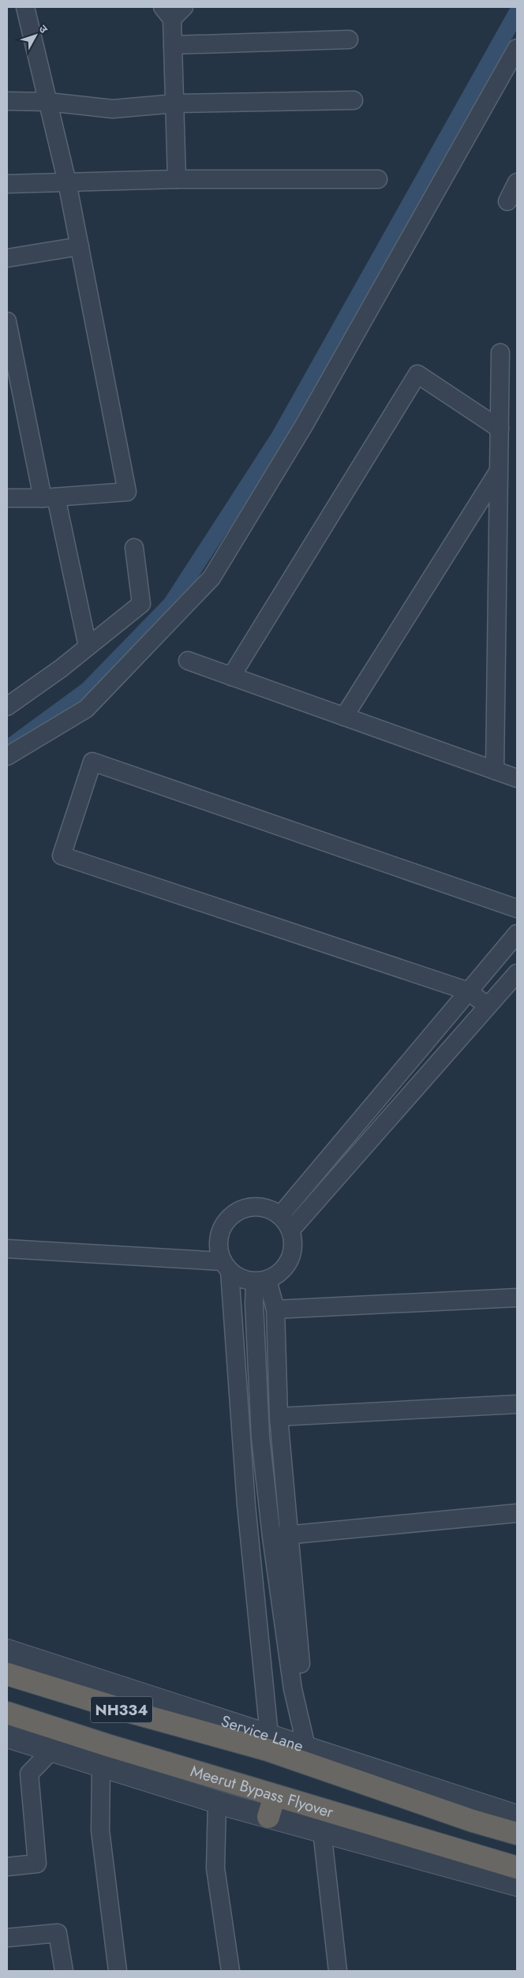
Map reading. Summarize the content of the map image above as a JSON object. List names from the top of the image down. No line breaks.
{"streets":{"highway":["NH334","Meerut Bypass Flyover"],"street":["Service Lane"]},"crossings":[["NH334","Service Lane"]],"north":"top right"}
